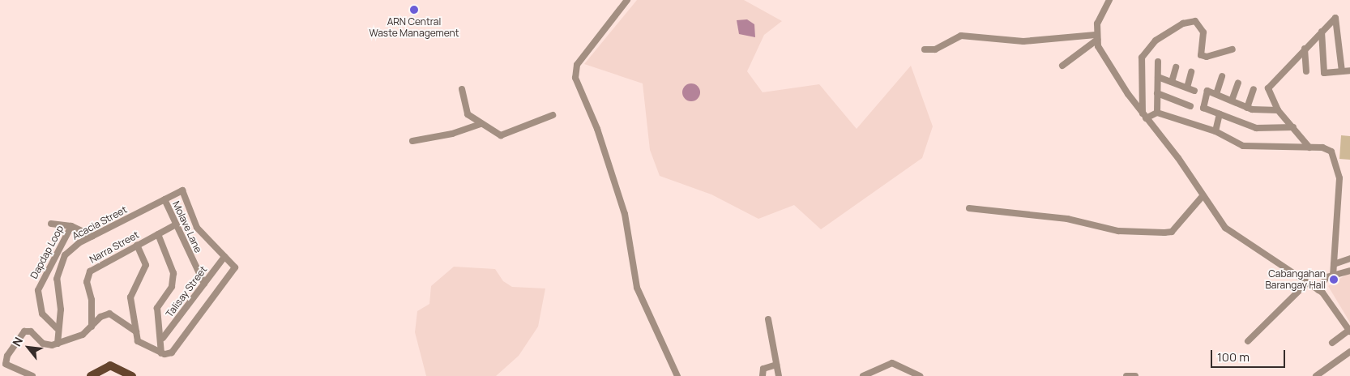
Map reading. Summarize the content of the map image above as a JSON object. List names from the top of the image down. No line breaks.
{"streets":{"street":["Acacia Street","Molave Lane","Narra Street","Dapdap Loop","Talisay Street"]},"crossings":[["Acacia Street","Molave Lane"],["Acacia Street","Dapdap Loop"],["Acacia Street","Talisay Street"],["Molave Lane","Narra Street"],["Molave Lane","Talisay Street"]],"places":["ARN Central Waste Management","Cabangahan Barangay Hall"],"scale_bar":"100 m","north":"top left"}
